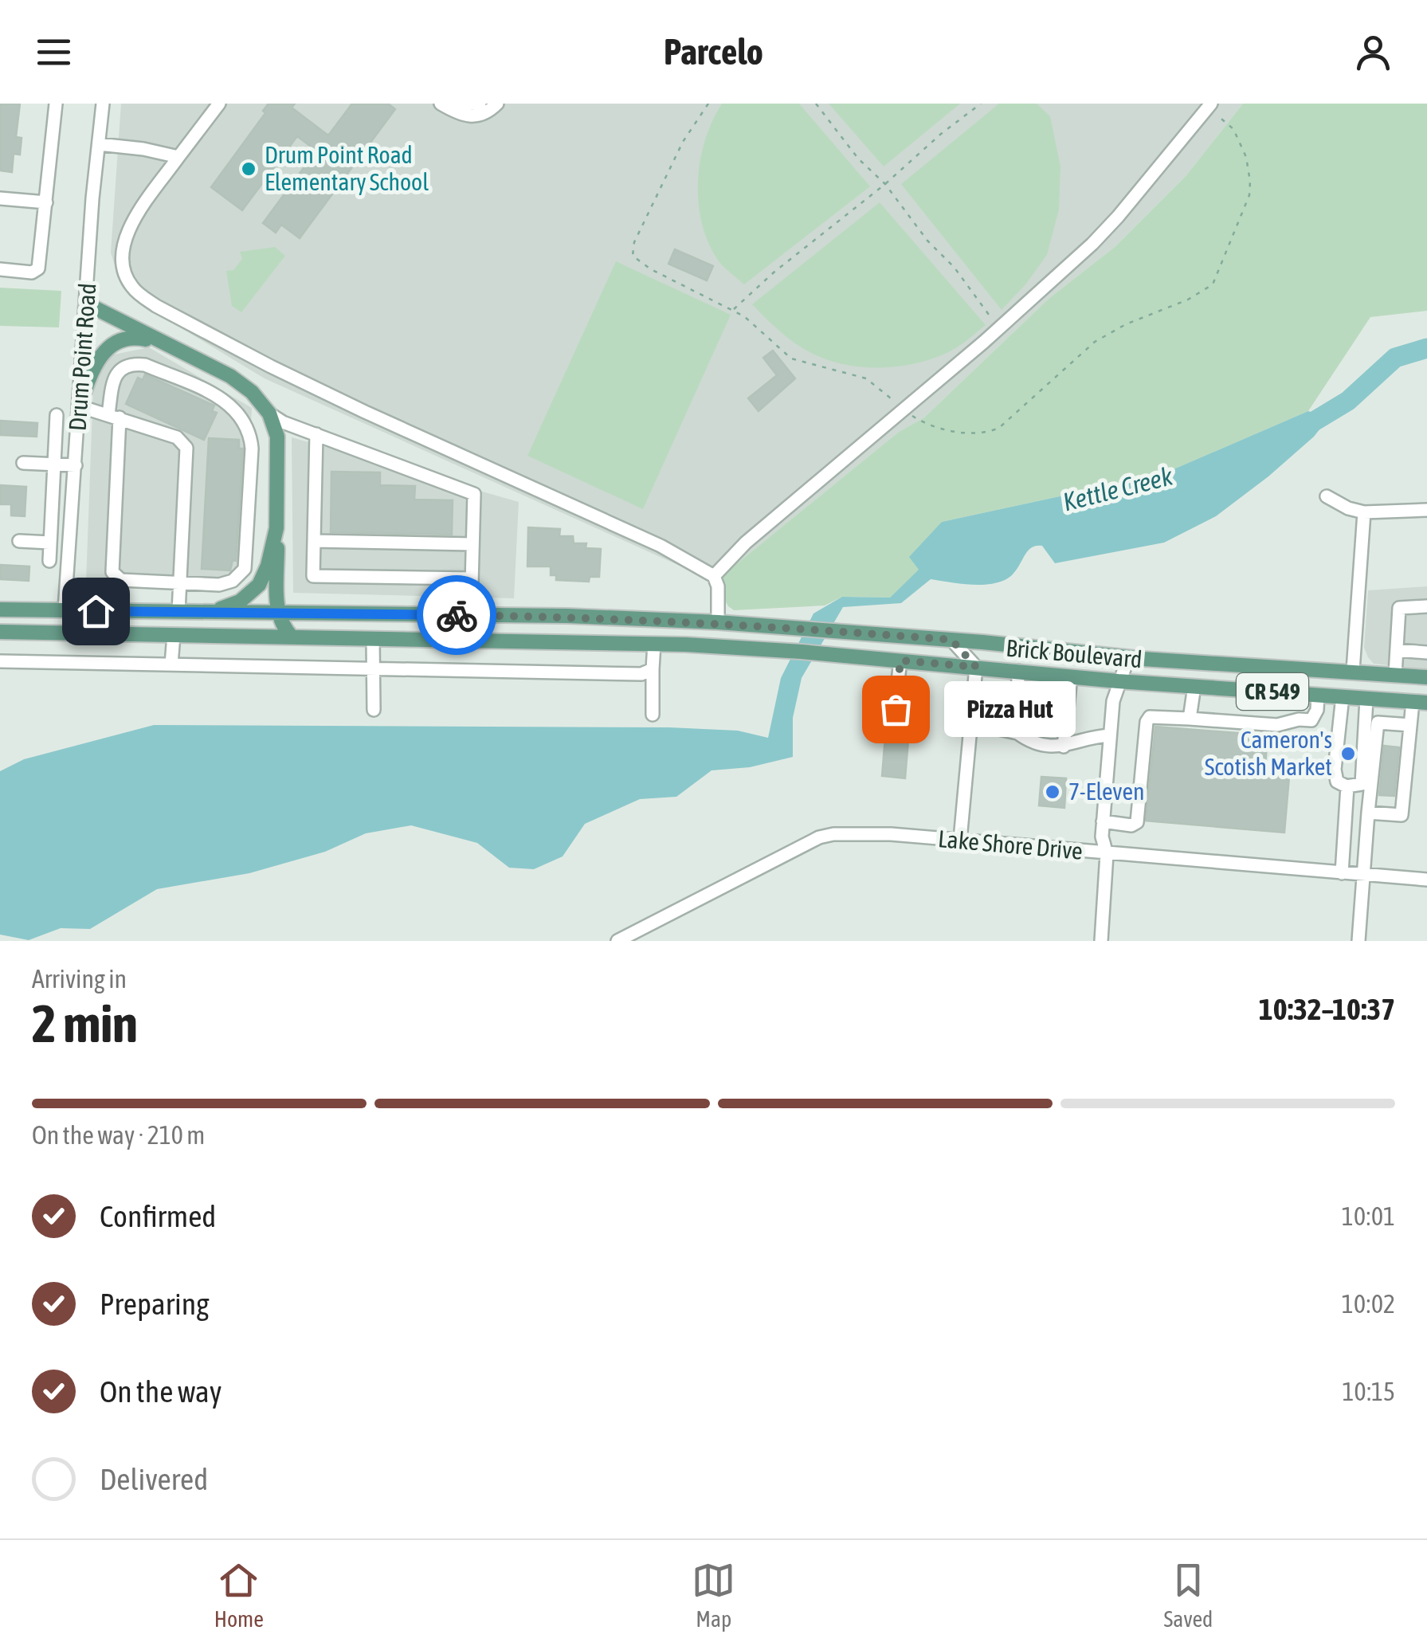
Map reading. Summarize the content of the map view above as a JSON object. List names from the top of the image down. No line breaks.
{"streets":{"main road":["Brick Boulevard","CR 549"],"street":["Drum Point Road","Lake Shore Drive"]},"crossings":[["Drum Point Road","Brick Boulevard"]],"water":["Kettle Creek"],"places":["Drum Point Road Elementary School","Pizza Hut","Cameron's Scotish Market","7-Eleven"],"page":{"header":"Parcelo","bubble":"Pizza Hut","heading":["2 min","Arriving in","10:32–10:37"],"bar":"On the way · 210 m","list":[["Confirmed","10:01"],["Preparing","10:02"],["On the way","10:15"],"Delivered"],"tabs":["Home","Map","Saved"]}}
